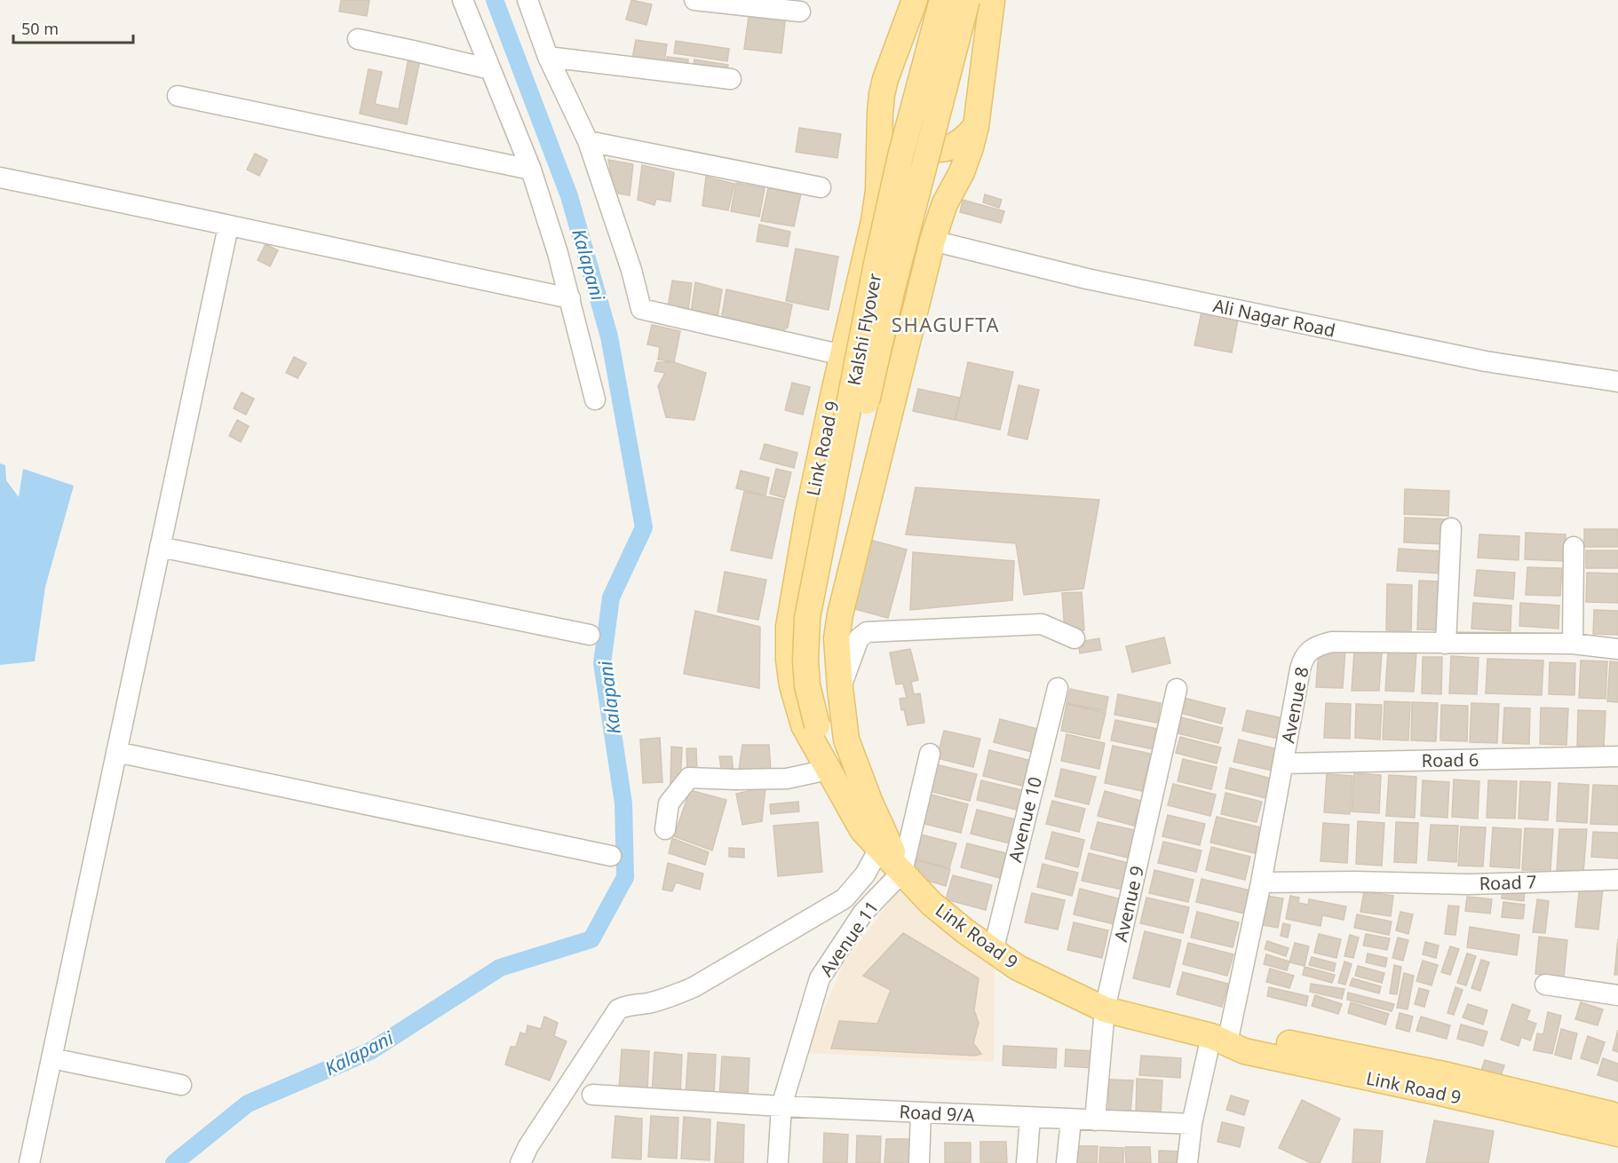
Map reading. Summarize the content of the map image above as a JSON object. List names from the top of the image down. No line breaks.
{"streets":{"main road":["Kalshi Flyover","Link Road 9"],"street":["Ali Nagar Road","Avenue 8","Road 6","Avenue 10","Road 7","Avenue 9","Avenue 11","Road 9/A"]},"crossings":[["Ali Nagar Road","Link Road 9"],["Kalshi Flyover","Link Road 9"],["Link Road 9","Avenue 8"],["Link Road 9","Avenue 10"],["Link Road 9","Avenue 9"],["Link Road 9","Avenue 11"],["Avenue 8","Road 6"],["Avenue 8","Road 7"],["Avenue 9","Road 9/A"],["Avenue 11","Road 9/A"]],"districts":["SHAGUFTA"],"water":["Kalapani"],"scale_bar":"50 m"}
